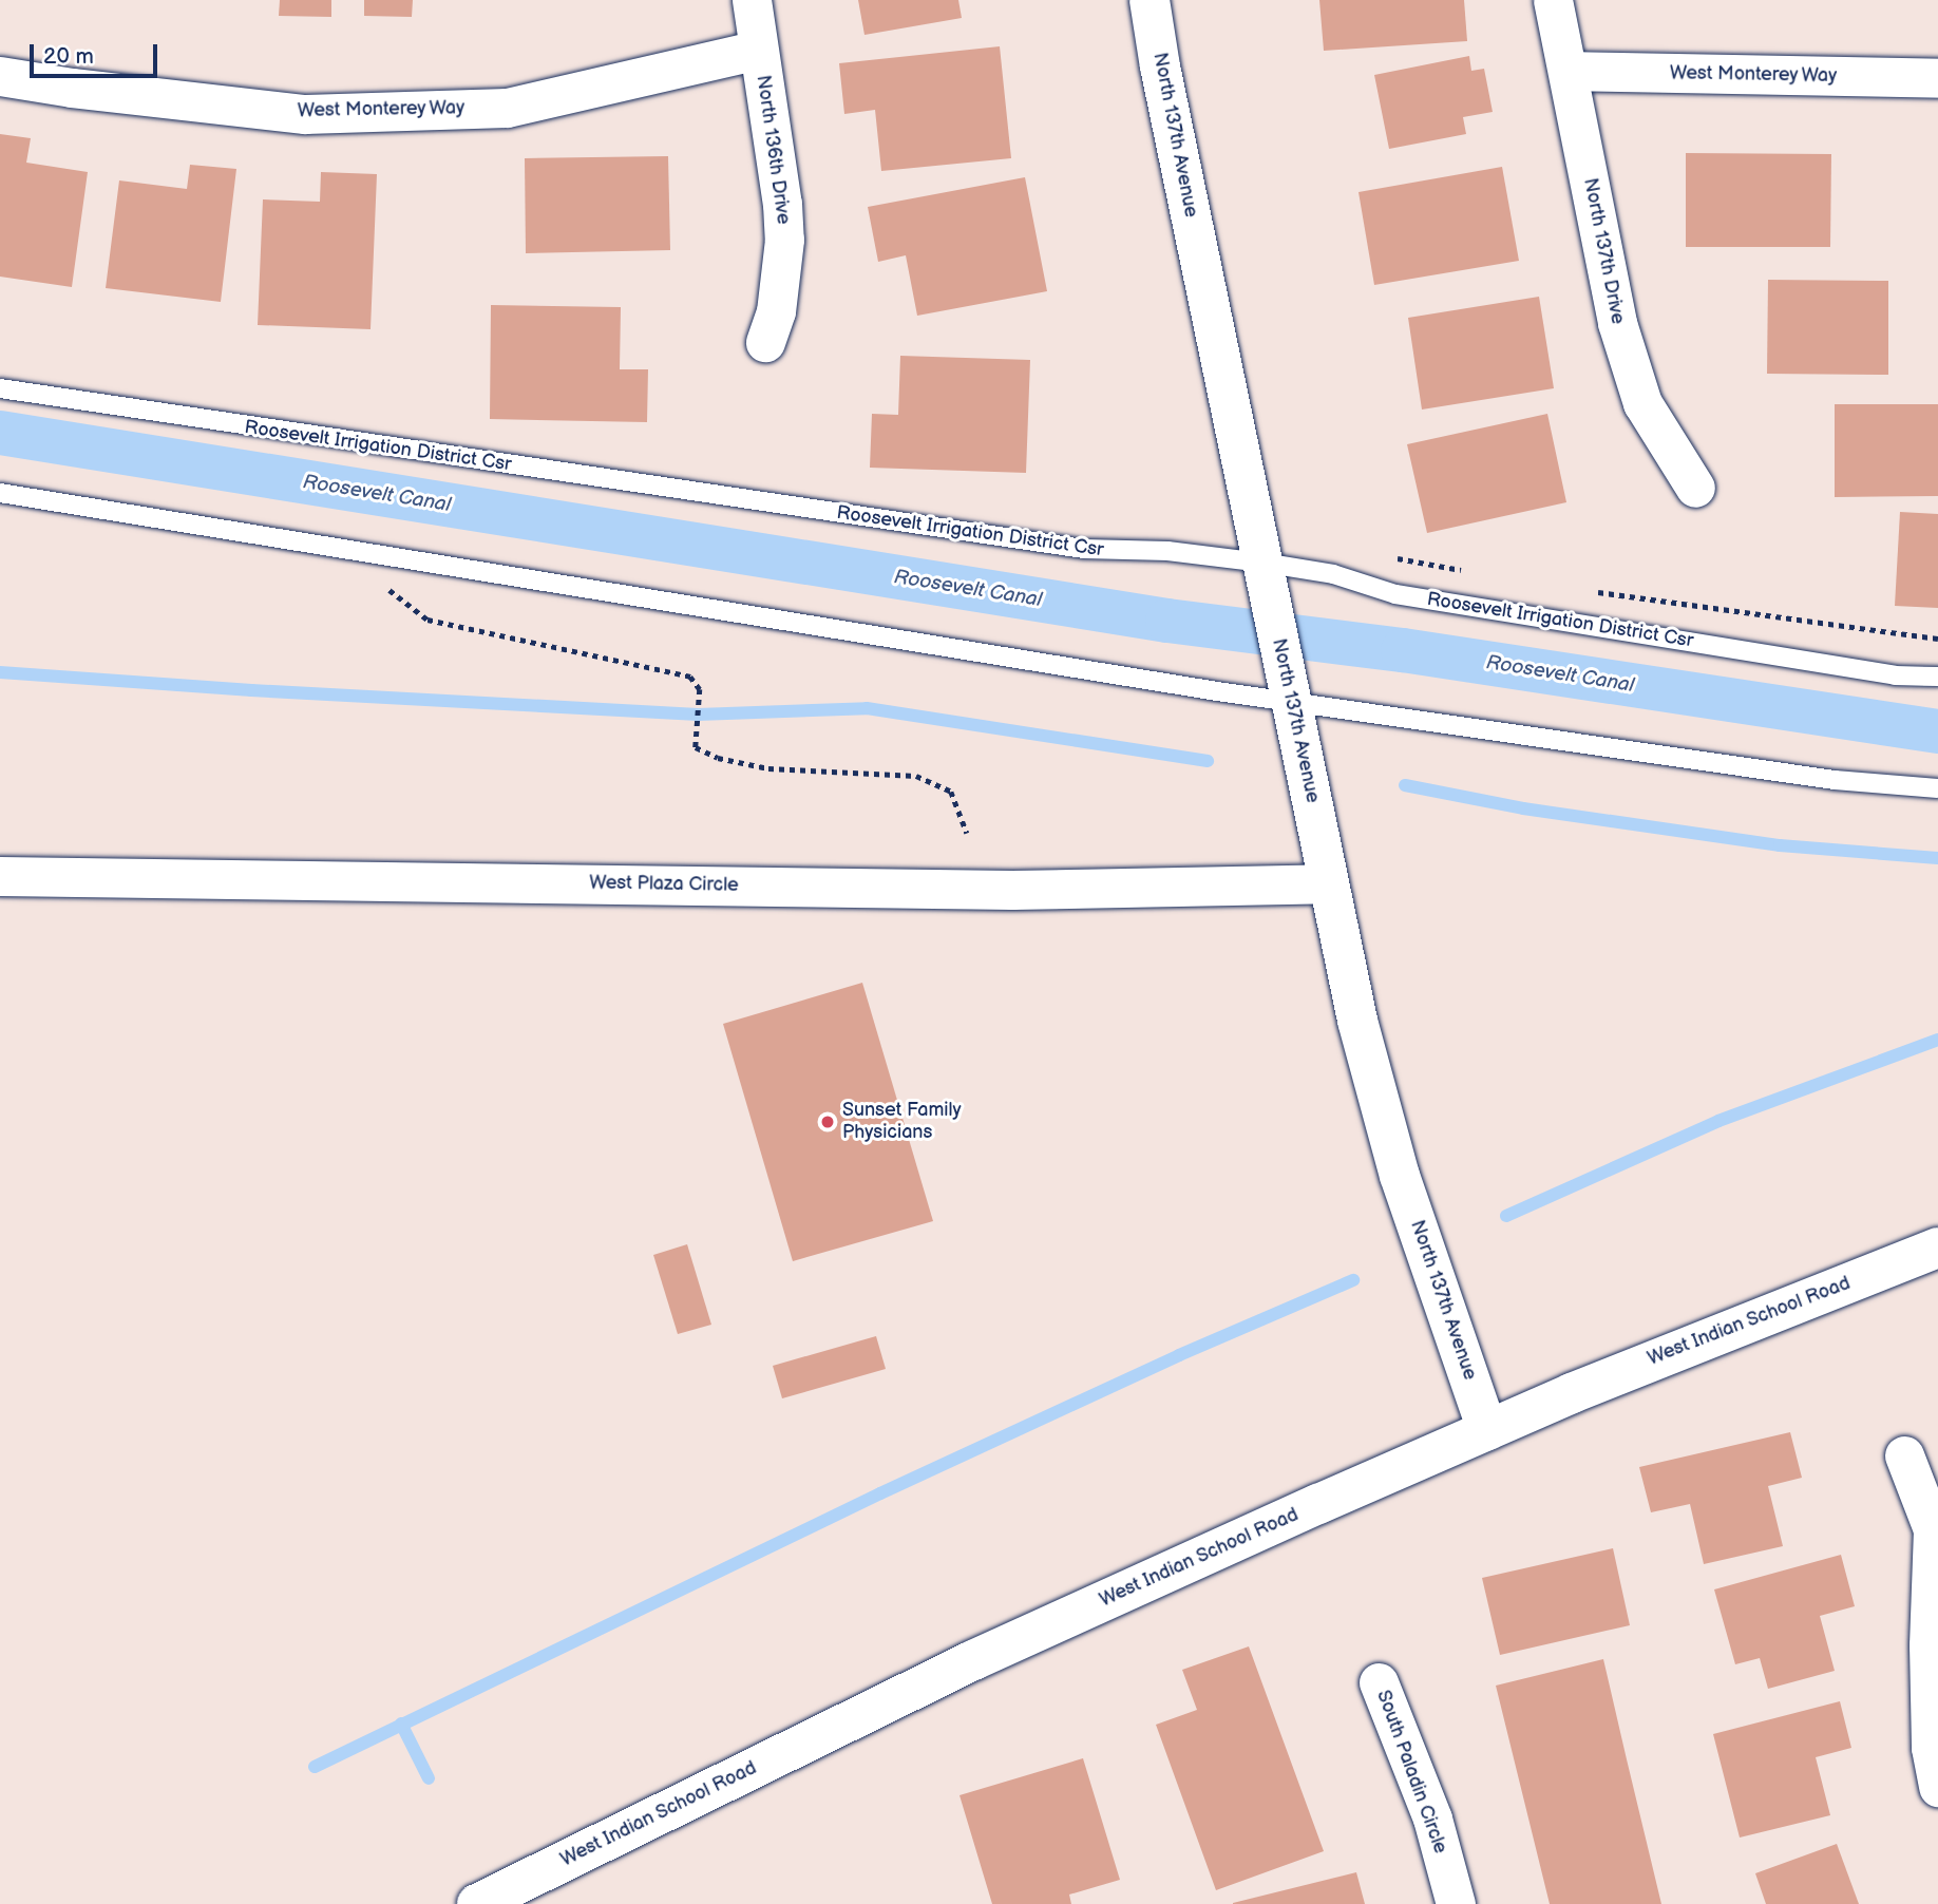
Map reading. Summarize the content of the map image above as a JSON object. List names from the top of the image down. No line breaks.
{"streets":{"main road":["North 137th Avenue","West Indian School Road"],"street":["West Monterey Way","North 136th Drive","North 137th Drive","West Plaza Circle","South Paladin Circle"],"lane":["Roosevelt Irrigation District Csr"]},"crossings":[["West Monterey Way","North 136th Drive"],["West Monterey Way","North 137th Drive"],["North 137th Avenue","Roosevelt Irrigation District Csr"],["North 137th Avenue","West Plaza Circle"],["North 137th Avenue","West Indian School Road"]],"water":["Roosevelt Canal"],"places":["Sunset Family Physicians"],"scale_bar":"20 m"}
